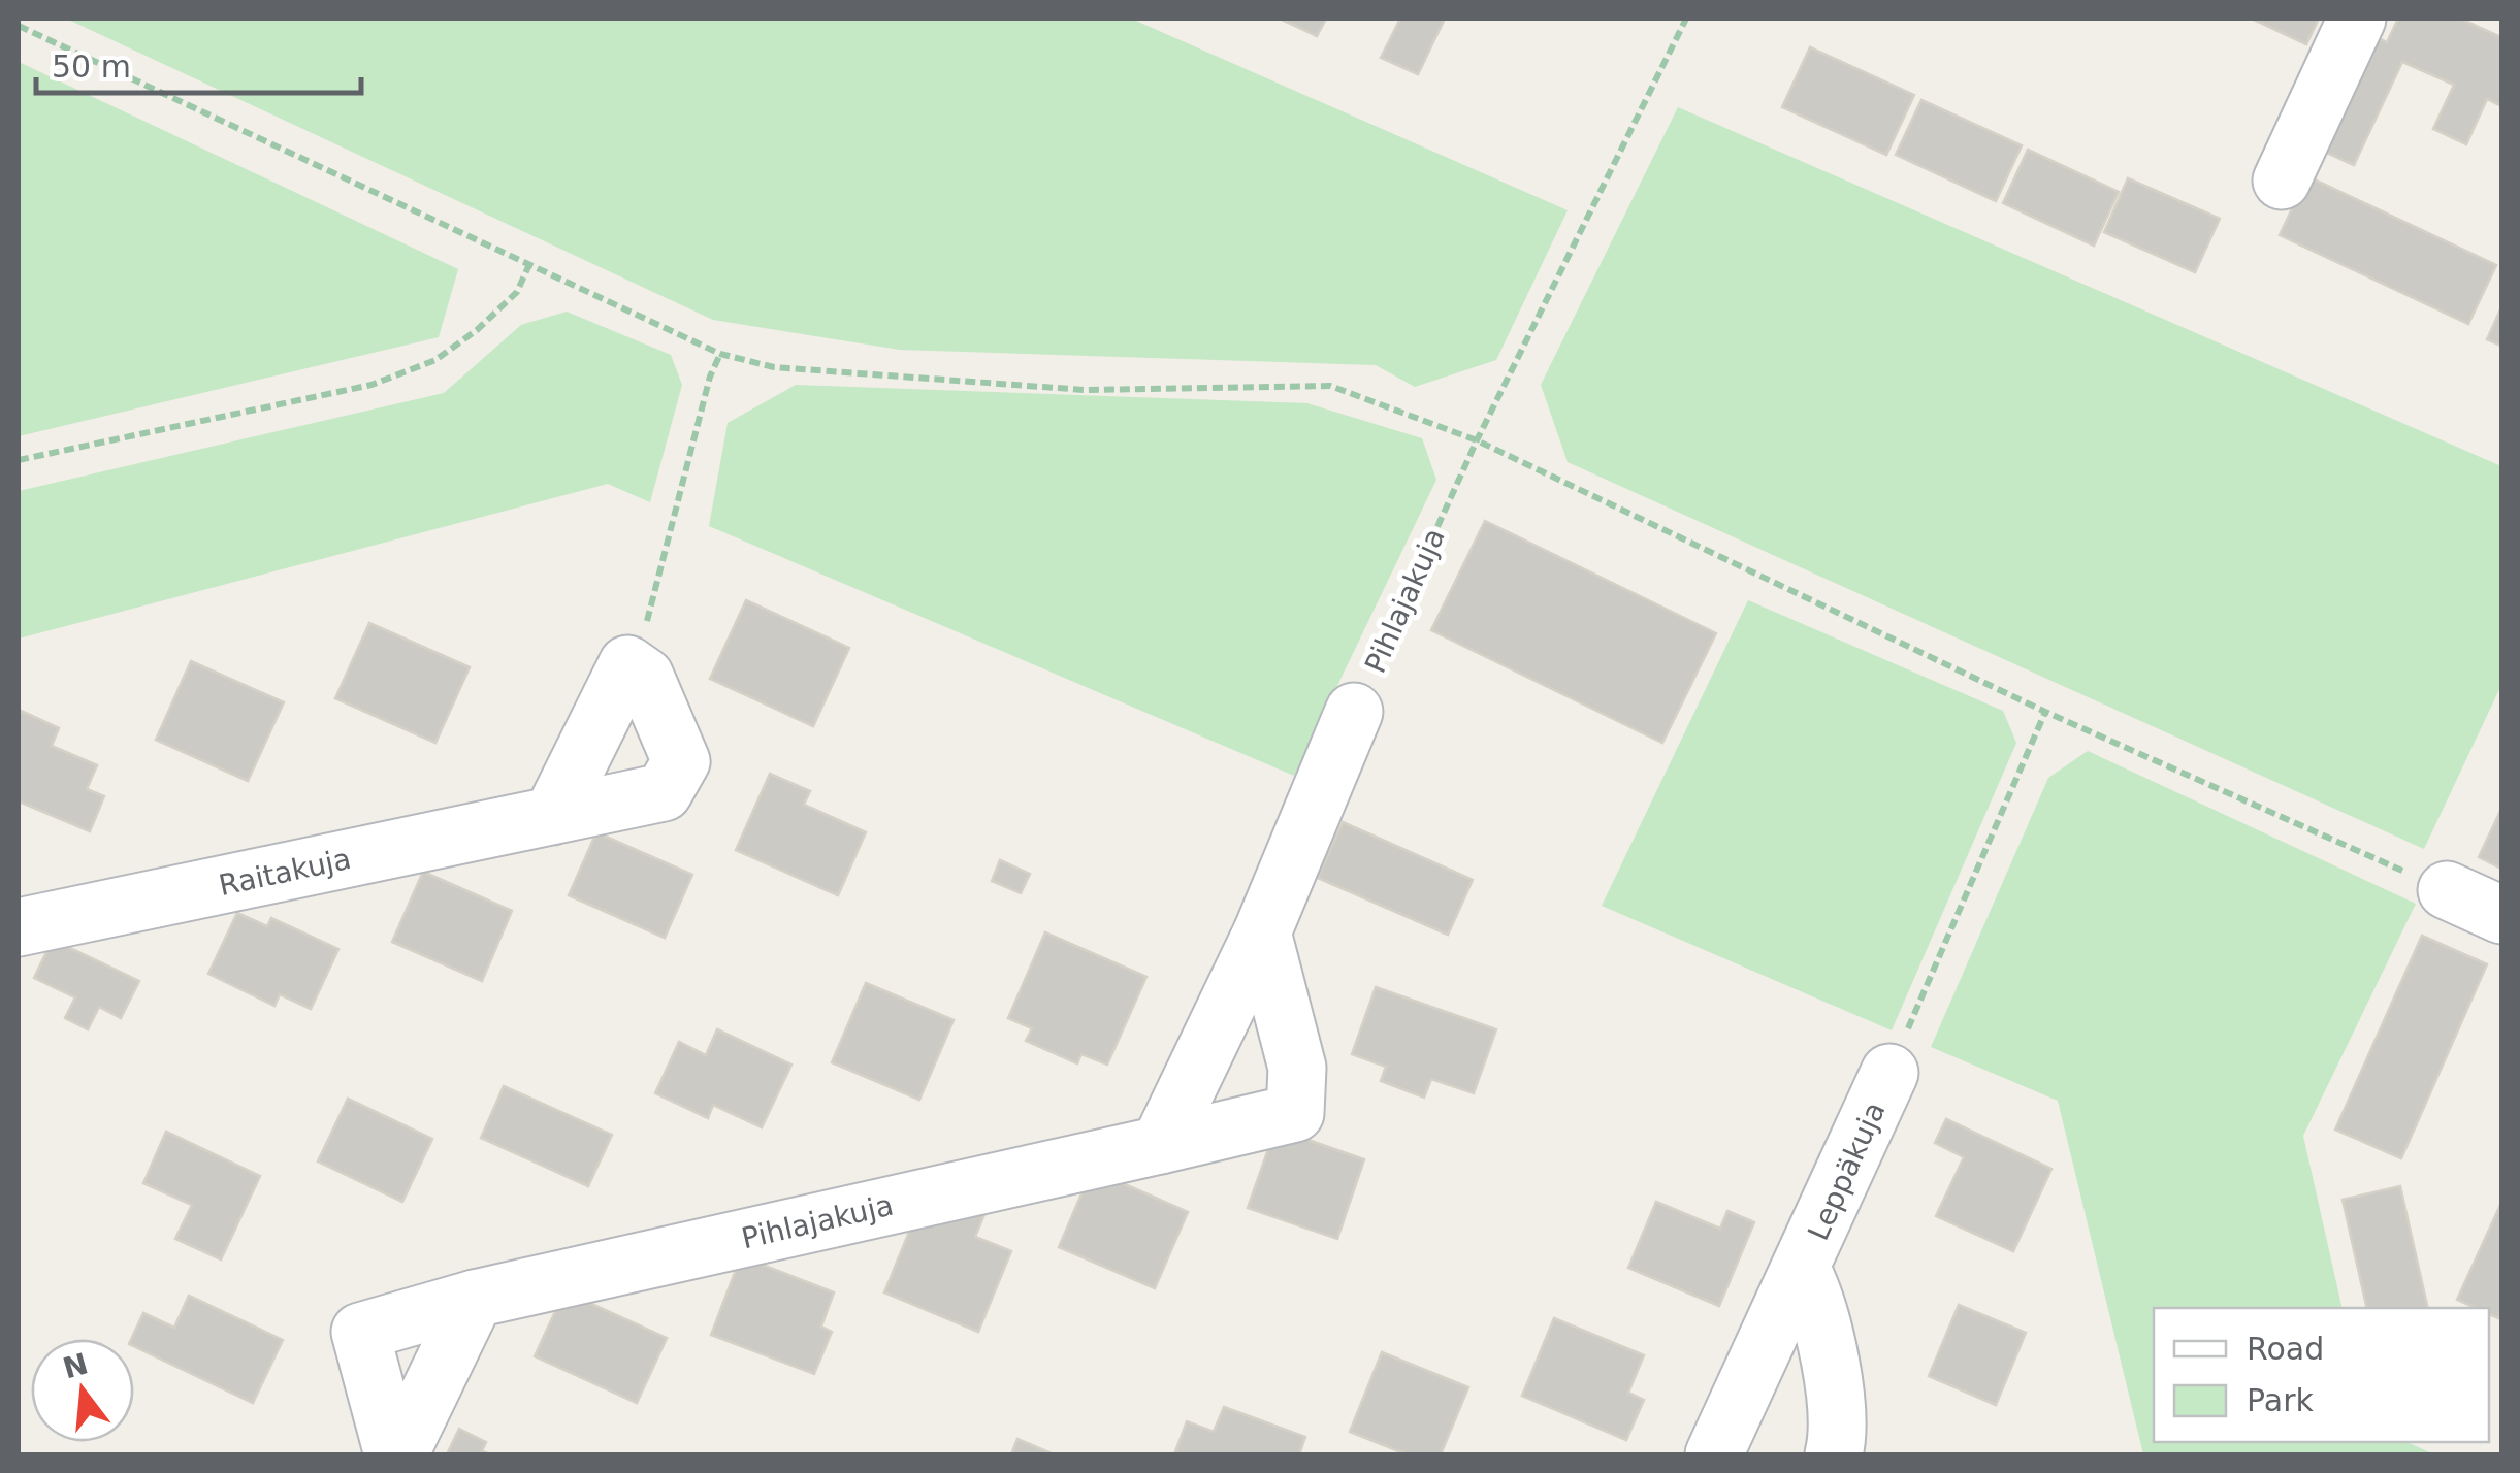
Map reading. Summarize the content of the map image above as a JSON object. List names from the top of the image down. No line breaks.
{"streets":{"street":["Pihlajakuja","Raitakuja","Leppäkuja"]},"legend":["Road","Park"],"scale_bar":"50 m","north":"top"}
